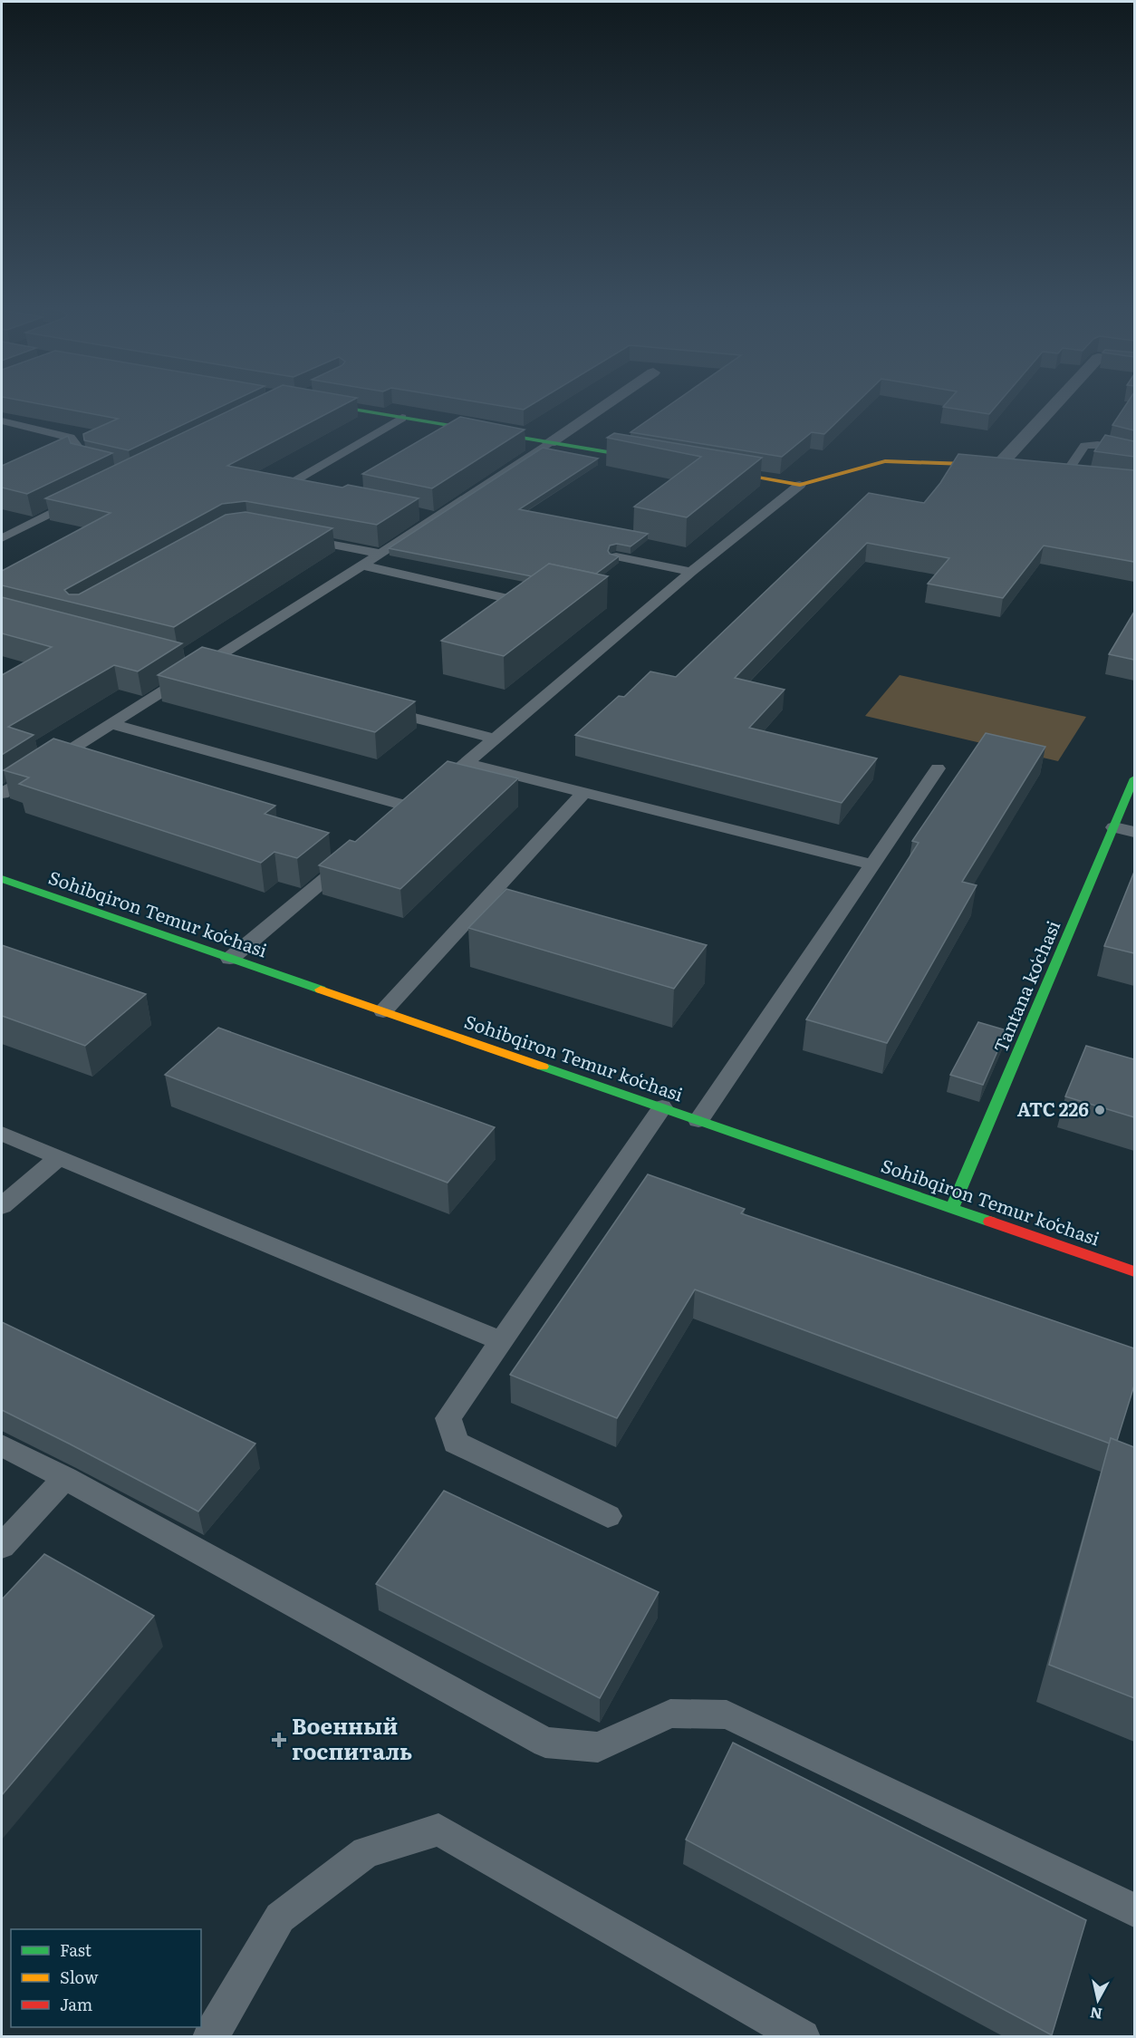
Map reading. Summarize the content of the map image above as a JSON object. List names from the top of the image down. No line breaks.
{"streets":{"street":["Sohibqiron Temur koʻchasi","Tantana koʻchasi"]},"crossings":[["Sohibqiron Temur koʻchasi","Tantana koʻchasi"]],"places":{"other":["АТС 226"],"health":["Военный госпиталь"]},"legend":["Fast","Slow","Jam"],"north":"bottom"}
